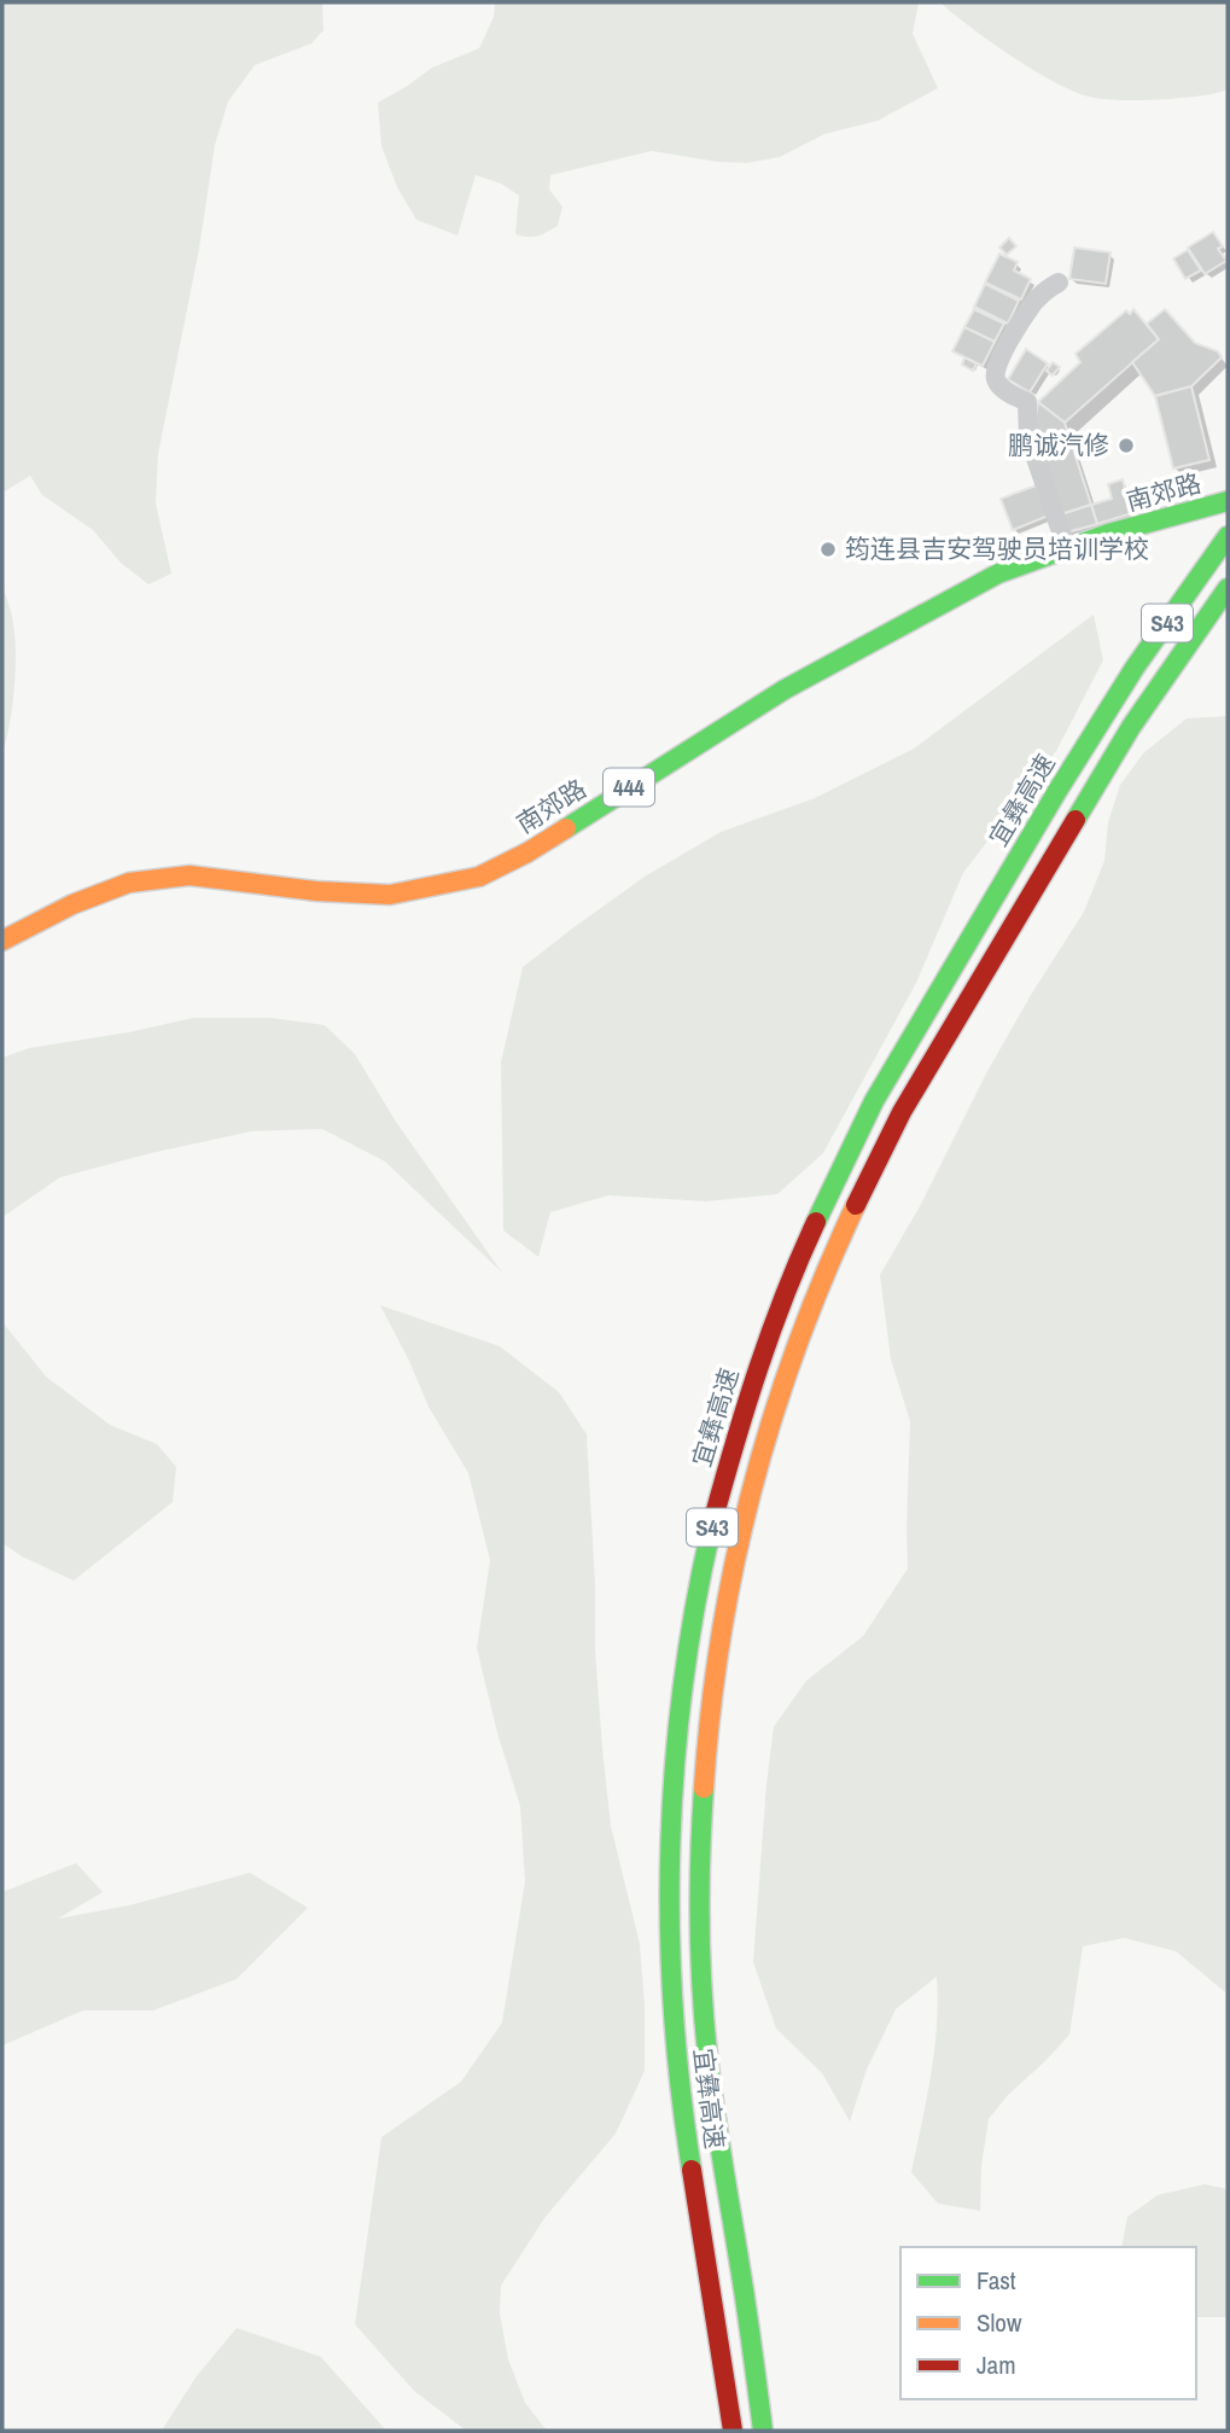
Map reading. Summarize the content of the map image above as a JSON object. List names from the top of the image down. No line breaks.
{"streets":{"main road":["南郊路","S43","444","宜彝高速"]},"places":["鹏诚汽修","筠连县吉安驾驶员培训学校"],"legend":["Fast","Slow","Jam"]}
